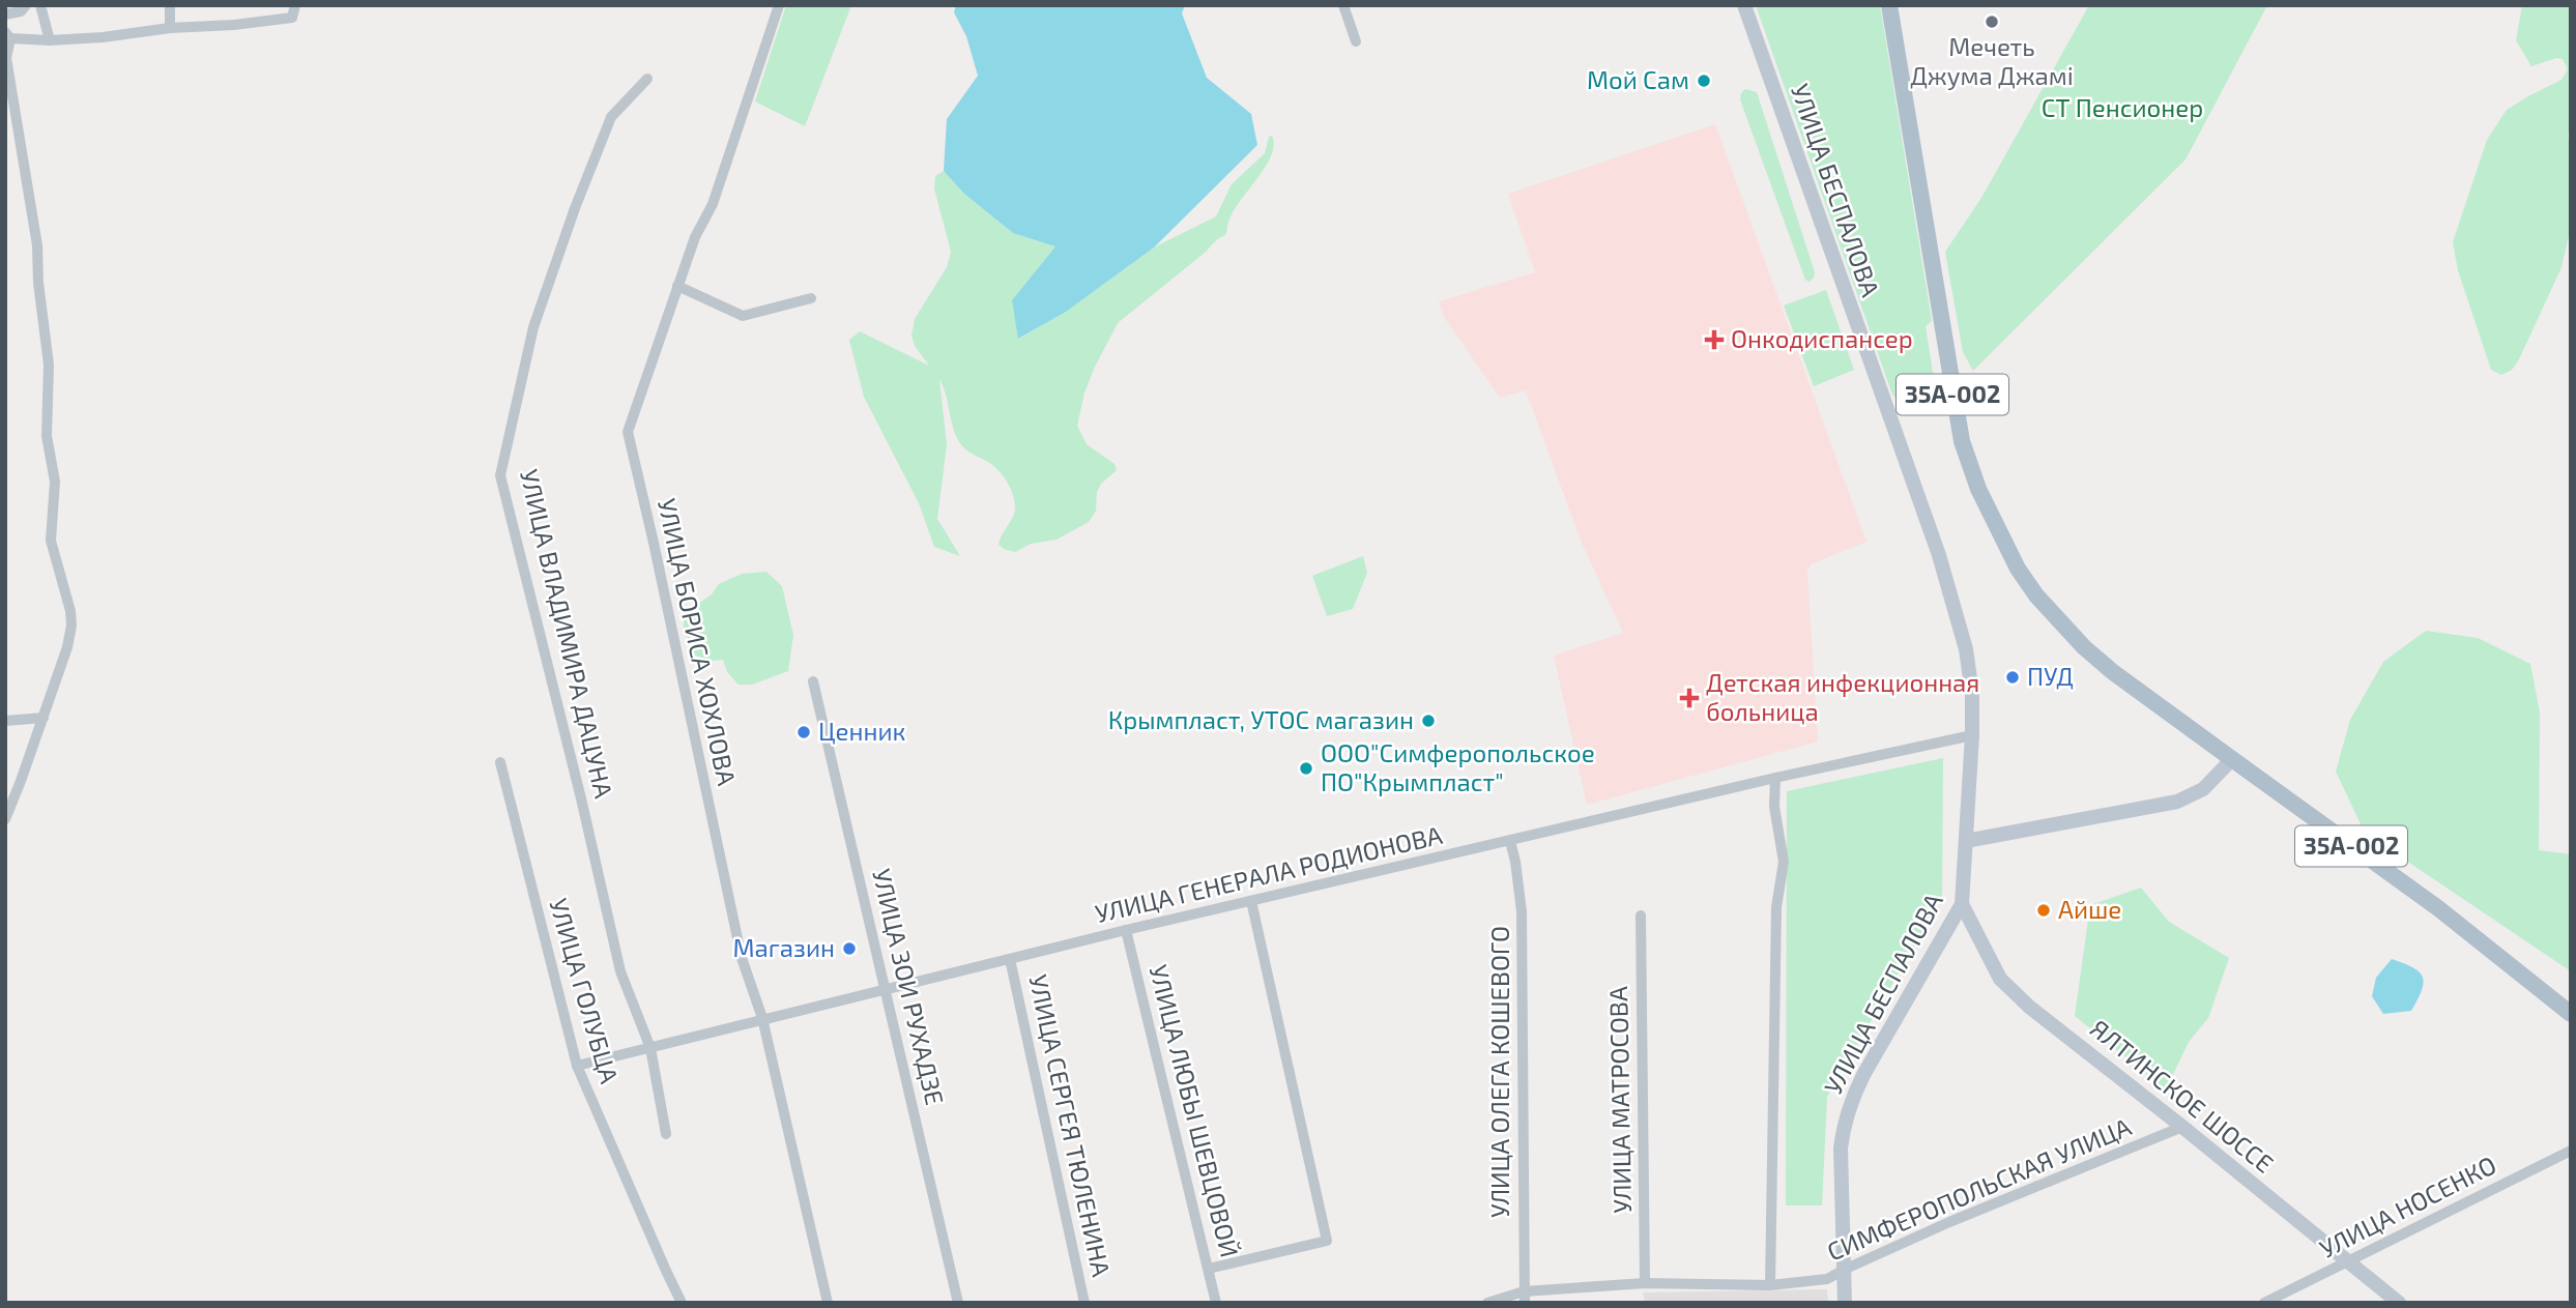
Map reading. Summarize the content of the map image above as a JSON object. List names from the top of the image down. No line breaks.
{"streets":{"main road":["УЛИЦА БЕСПАЛОВА","35А-002","ЯЛТИНСКОЕ ШОССЕ"],"street":["УЛИЦА ВЛАДИМИРА ДАЦУНА","УЛИЦА БОРИСА ХОХЛОВА","УЛИЦА ГЕНЕРАЛА РОДИОНОВА","УЛИЦА ЗОИ РУХАДЗЕ","УЛИЦА ГОЛУБЦА","УЛИЦА ОЛЕГА КОШЕВОГО","УЛИЦА МАТРОСОВА","УЛИЦА ЛЮБЫ ШЕВЦОВОЙ","УЛИЦА СЕРГЕЯ ТЮЛЕНИНА","СИМФЕРОПОЛЬСКАЯ УЛИЦА","УЛИЦА НОСЕНКО"]},"crossings":[["УЛИЦА БЕСПАЛОВА","УЛИЦА ГЕНЕРАЛА РОДИОНОВА"],["УЛИЦА БЕСПАЛОВА","ЯЛТИНСКОЕ ШОССЕ"],["УЛИЦА БЕСПАЛОВА","СИМФЕРОПОЛЬСКАЯ УЛИЦА"],["УЛИЦА ВЛАДИМИРА ДАЦУНА","УЛИЦА ГЕНЕРАЛА РОДИОНОВА"],["УЛИЦА БОРИСА ХОХЛОВА","УЛИЦА ГЕНЕРАЛА РОДИОНОВА"],["УЛИЦА ГЕНЕРАЛА РОДИОНОВА","УЛИЦА ЗОИ РУХАДЗЕ"],["УЛИЦА ГЕНЕРАЛА РОДИОНОВА","УЛИЦА ГОЛУБЦА"],["УЛИЦА ГЕНЕРАЛА РОДИОНОВА","УЛИЦА ОЛЕГА КОШЕВОГО"],["УЛИЦА ГЕНЕРАЛА РОДИОНОВА","УЛИЦА ЛЮБЫ ШЕВЦОВОЙ"],["УЛИЦА ГЕНЕРАЛА РОДИОНОВА","УЛИЦА СЕРГЕЯ ТЮЛЕНИНА"],["УЛИЦА ОЛЕГА КОШЕВОГО","СИМФЕРОПОЛЬСКАЯ УЛИЦА"],["ЯЛТИНСКОЕ ШОССЕ","СИМФЕРОПОЛЬСКАЯ УЛИЦА"],["ЯЛТИНСКОЕ ШОССЕ","УЛИЦА НОСЕНКО"],["УЛИЦА МАТРОСОВА","СИМФЕРОПОЛЬСКАЯ УЛИЦА"]],"parks":["СТ Пенсионер"],"places":{"other":["Мечеть Джума Джамі","Мой Сам","ПУД","Крымпласт, УТОС магазин","Ценник","ООО\"Симферопольское ПО\"Крымпласт\"","Айше","Магазин"],"health":["Онкодиспансер","Детская инфекционная больница"]}}
